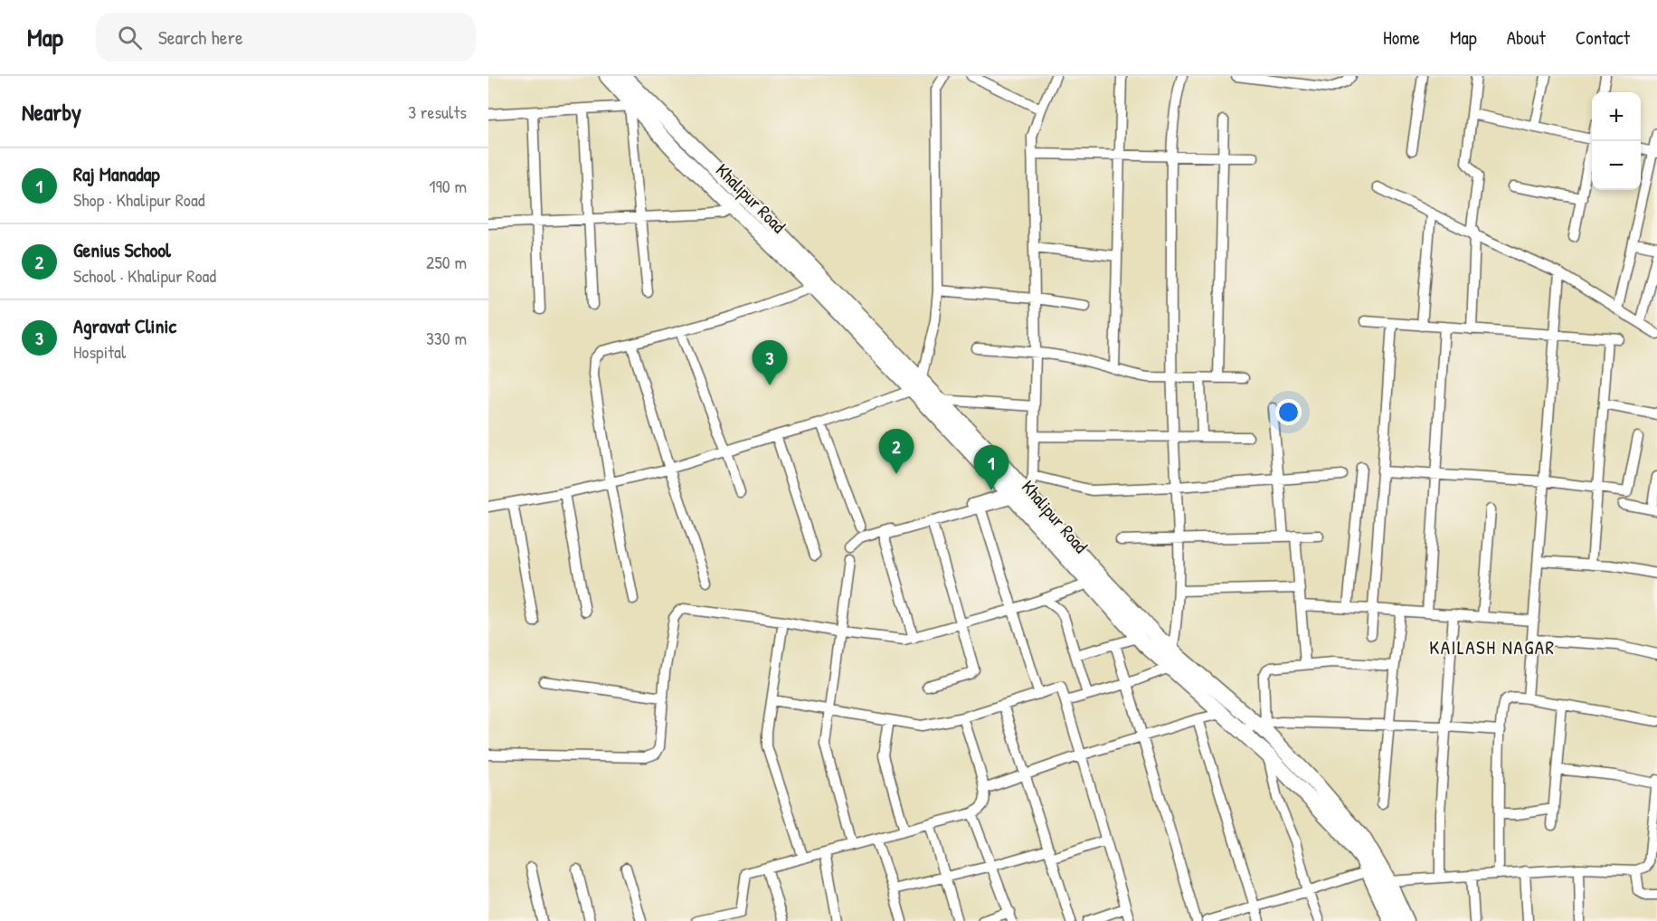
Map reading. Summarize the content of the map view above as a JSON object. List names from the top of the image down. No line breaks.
{"streets":{"street":["Khalipur Road"]},"districts":["KAILASH NAGAR"],"page":{"header":"Map","search":"Search here","nav":["Home","Map","About","Contact"],"heading":["Nearby","3 results"],"map_buttons":["+","−"],"list":[{"mark":"1","name":"Raj Manadap","note":"Shop · Khalipur Road","value":"190 m"},{"mark":"2","name":"Genius School","note":"School · Khalipur Road","value":"250 m"},{"mark":"3","name":"Agravat Clinic","note":"Hospital","value":"330 m"}],"pins":["3","2","1"]}}
